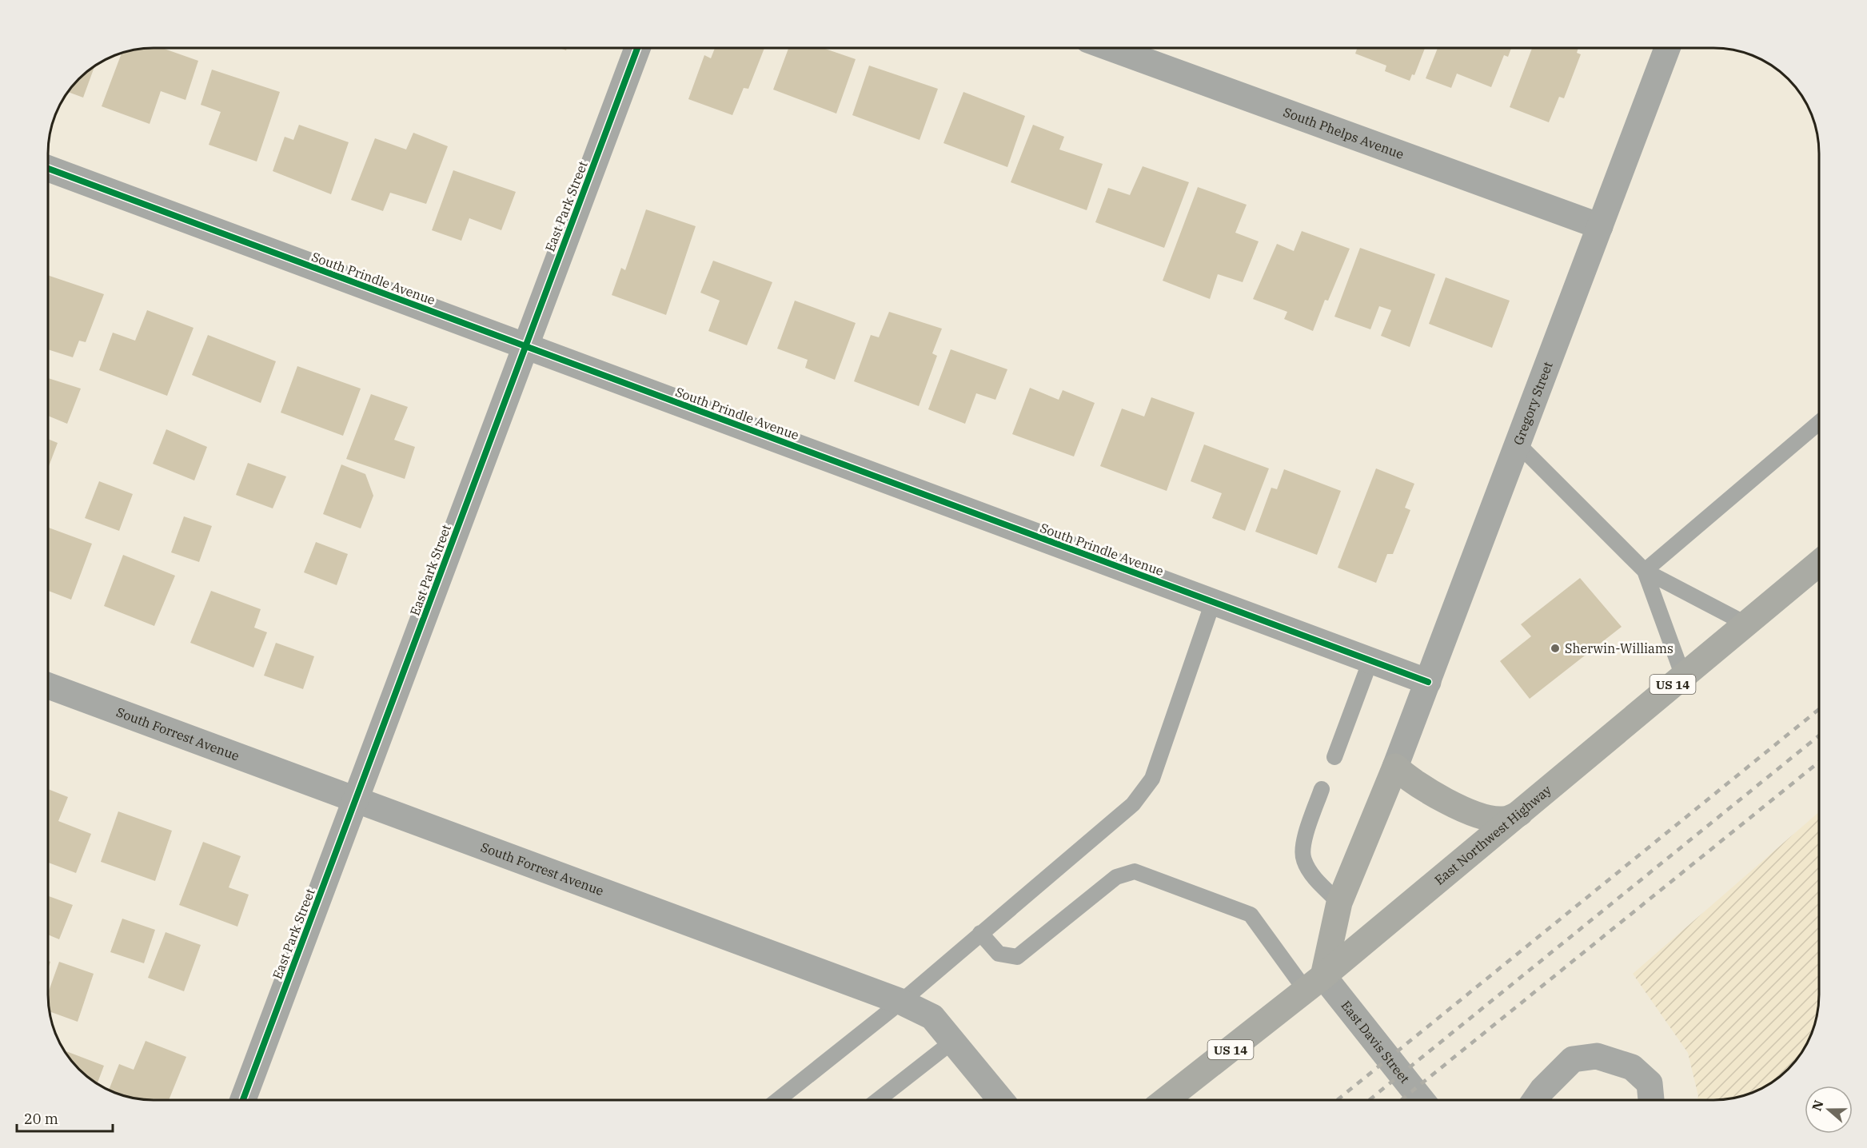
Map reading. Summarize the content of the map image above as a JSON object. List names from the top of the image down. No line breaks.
{"streets":{"main road":["US 14","East Northwest Highway"],"street":["South Phelps Avenue","East Park Street","South Prindle Avenue","Gregory Street","South Forrest Avenue","East Davis Street"]},"crossings":[["South Phelps Avenue","Gregory Street"],["East Park Street","South Prindle Avenue"],["East Park Street","South Forrest Avenue"],["South Prindle Avenue","Gregory Street"],["East Northwest Highway","East Davis Street"]],"places":["Sherwin-Williams"],"scale_bar":"20 m","north":"left"}
